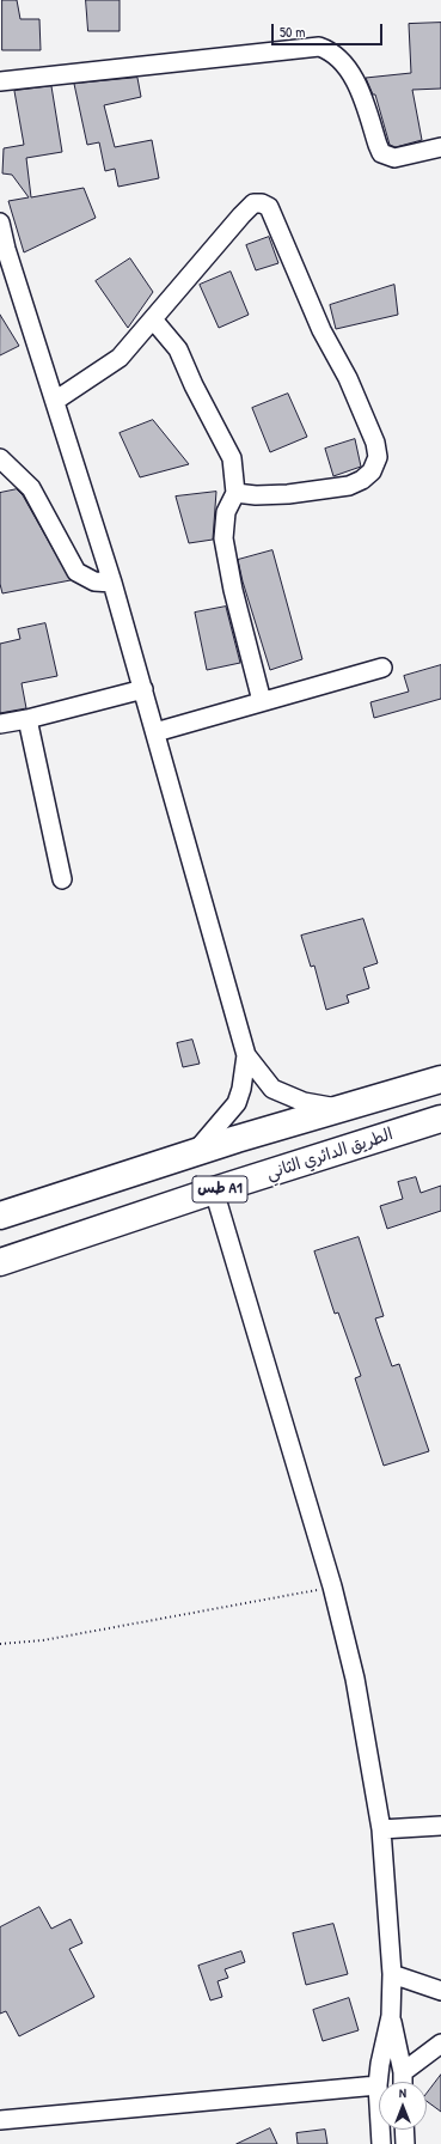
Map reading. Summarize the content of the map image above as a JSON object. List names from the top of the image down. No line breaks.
{"streets":{"highway":["الطريق الدائري الثاني","طس A1"]},"scale_bar":"50 m","north":"top"}
